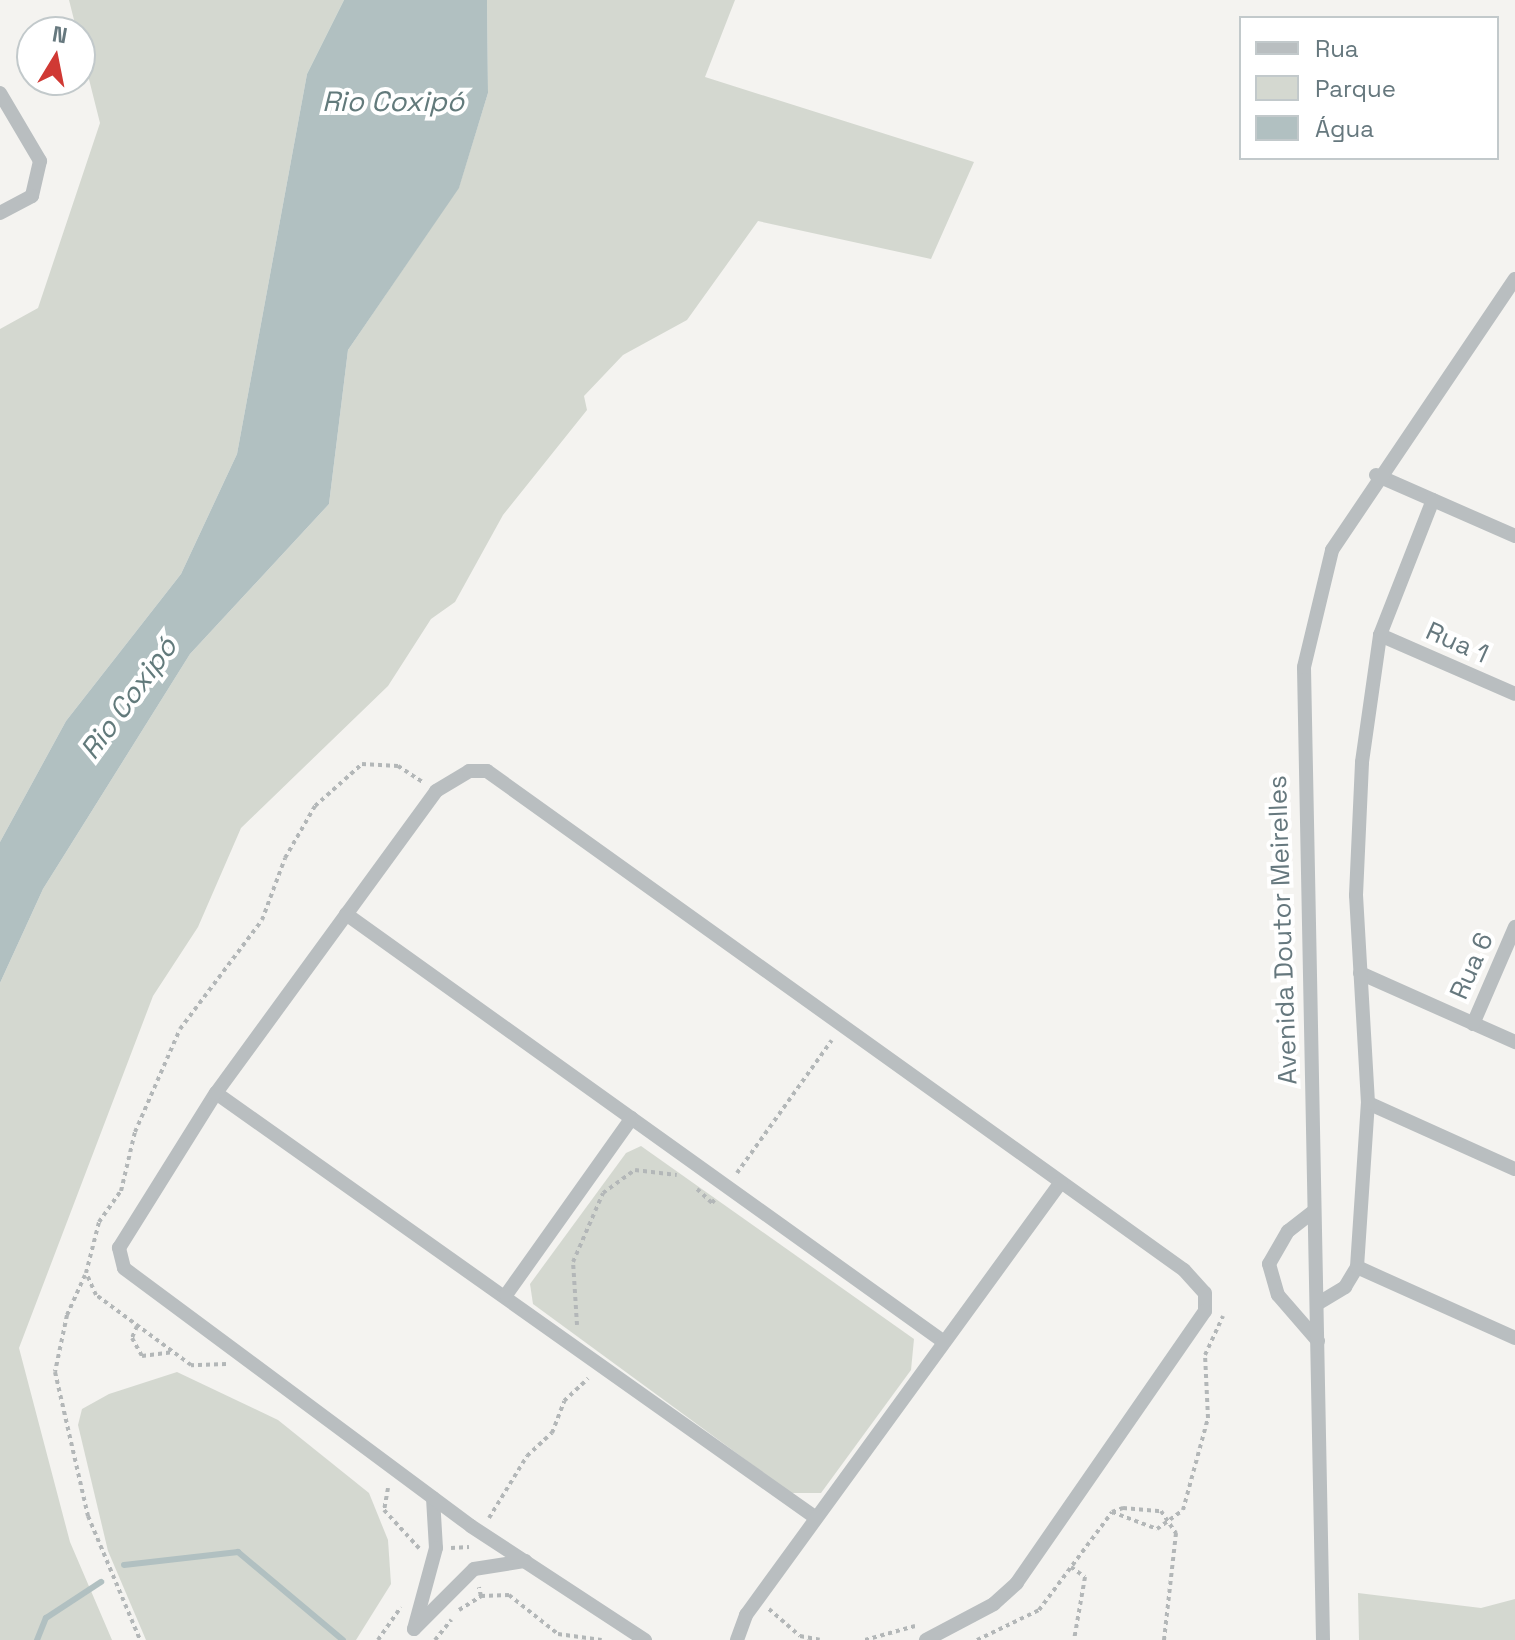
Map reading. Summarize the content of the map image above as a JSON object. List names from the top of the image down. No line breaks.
{"streets":{"street":["Rua 1","Avenida Doutor Meirelles","Rua 6"]},"water":["Rio Coxipó"],"legend":["Rua","Parque","Água"],"north":"top"}
